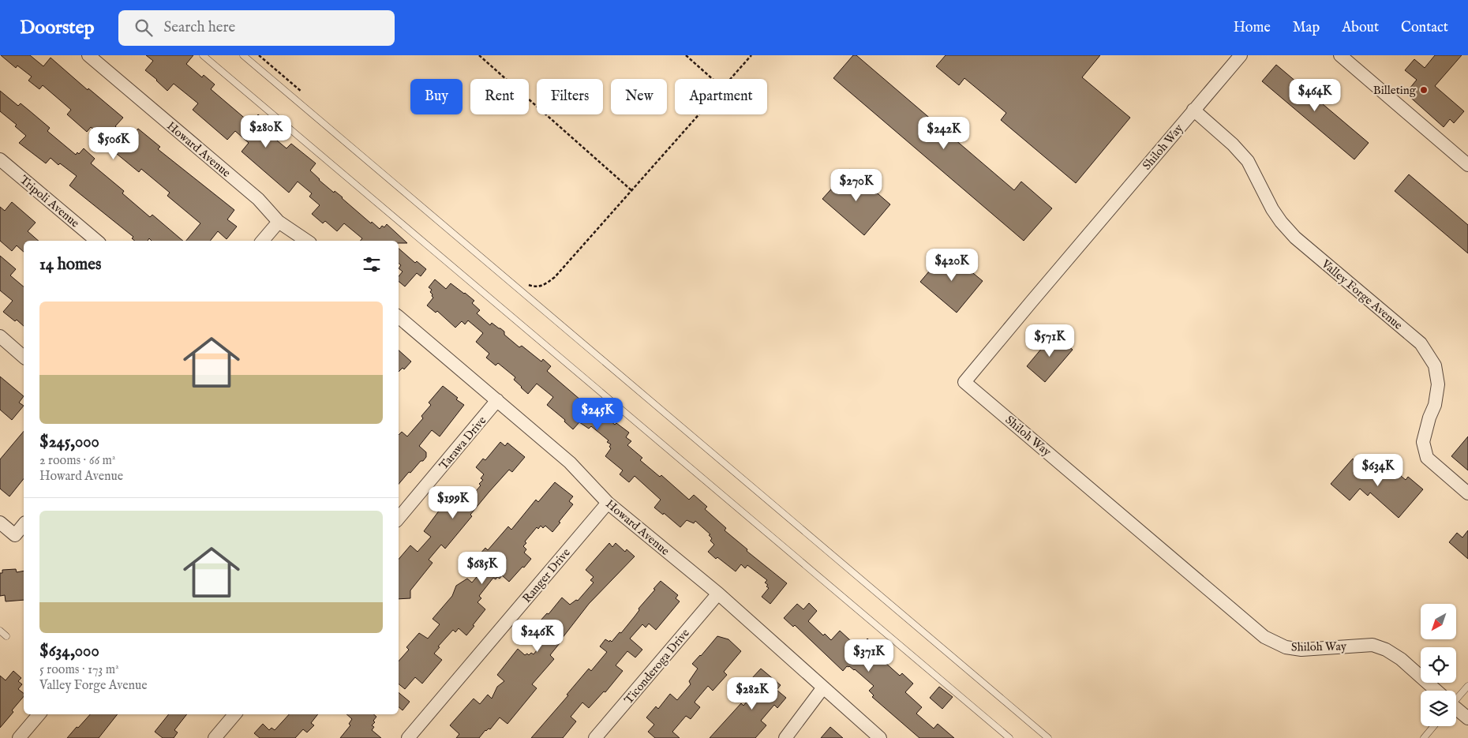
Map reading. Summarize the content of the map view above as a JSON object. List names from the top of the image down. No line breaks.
{"streets":{"street":["Shiloh Way","Howard Avenue","Tripoli Avenue","Valley Forge Avenue","Tarawa Drive","Ranger Drive","Ticonderoga Drive"]},"crossings":[["Shiloh Way","Valley Forge Avenue"],["Howard Avenue","Tarawa Drive"],["Howard Avenue","Ranger Drive"],["Howard Avenue","Ticonderoga Drive"]],"places":["Billeting"],"north":"bottom left","page":{"header":"Doorstep","search":"Search here","nav":["Home","Map","About","Contact"],"price":["$464K","$280K","$242K","$506K","$270K","$420K","$571K","$245K","$634K","$199K","$685K","$246K","$371K","$282K"],"chip":["Buy","Rent","Filters","New","Apartment"],"heading":"14 homes","list":[{"name":"$245,000","note":"2 rooms · 66 m² · Howard Avenue"},{"name":"$634,000","note":"5 rooms · 173 m² · Valley Forge Avenue"}]}}
